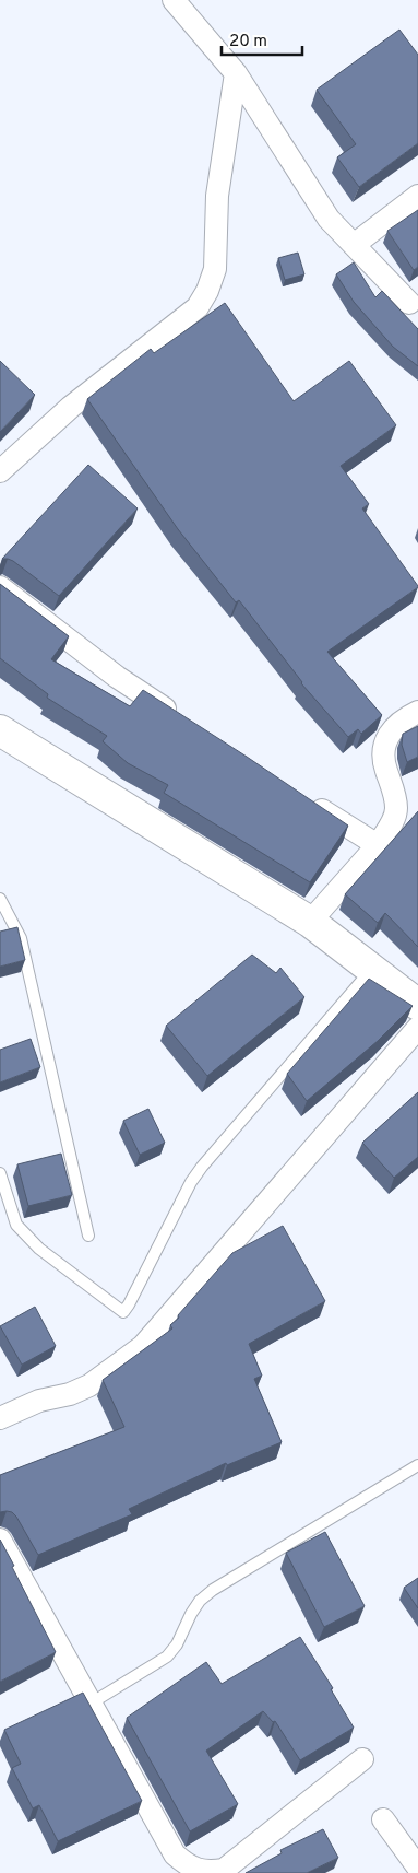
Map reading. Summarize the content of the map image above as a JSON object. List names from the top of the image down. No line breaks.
{"scale_bar":"20 m"}
